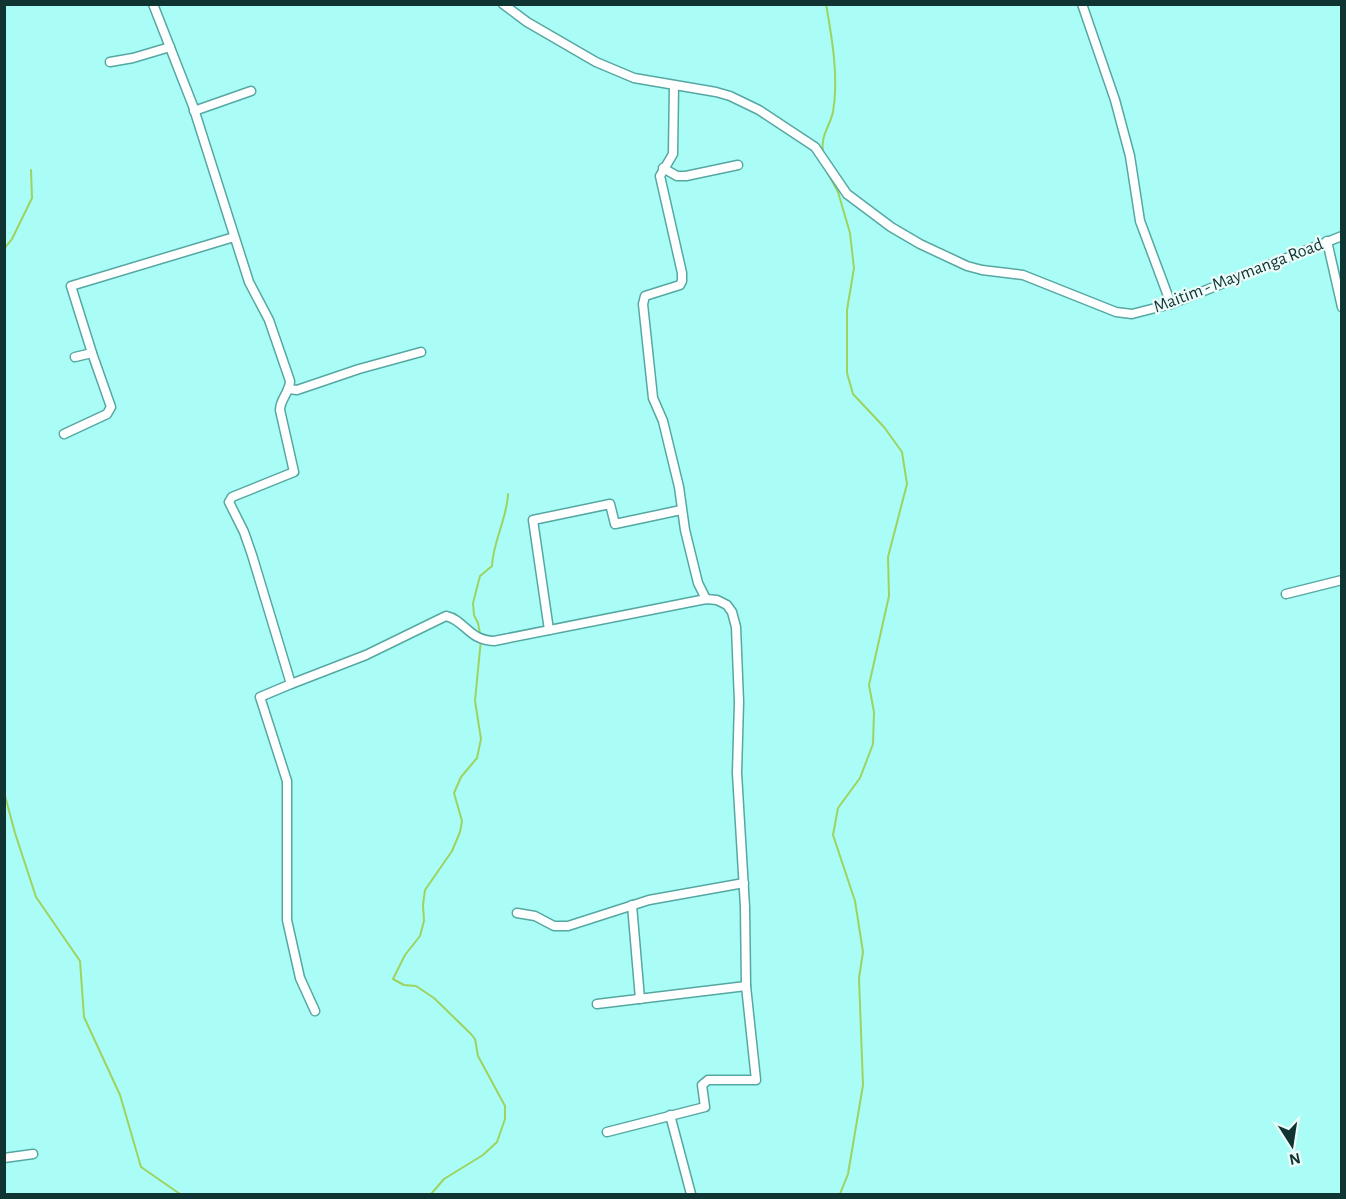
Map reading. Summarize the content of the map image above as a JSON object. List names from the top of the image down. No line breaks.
{"streets":{"street":["Maitim - Maymanga Road"]},"north":"bottom"}
